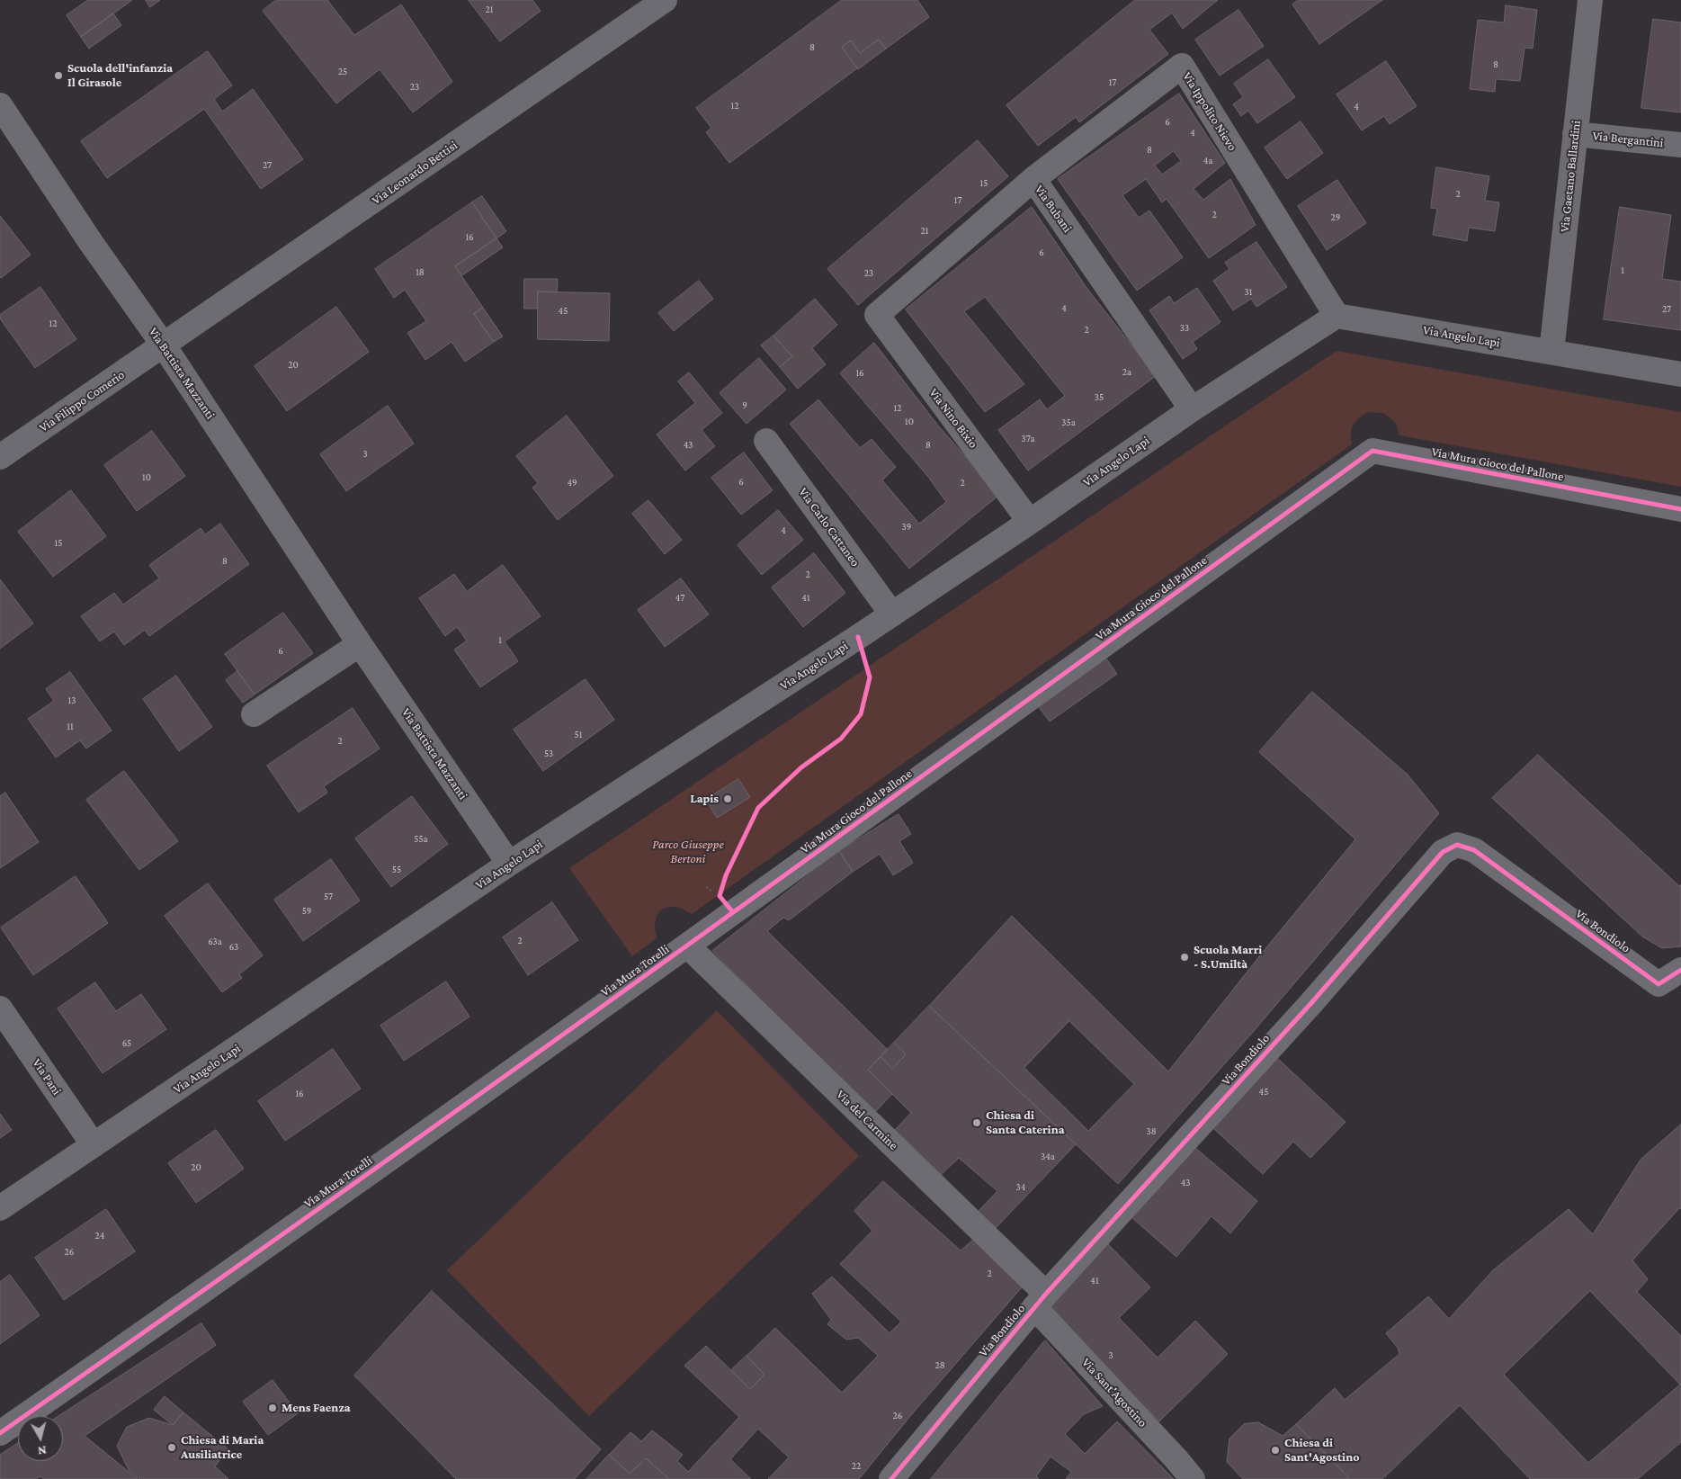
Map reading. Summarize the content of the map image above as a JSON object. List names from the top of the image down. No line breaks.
{"streets":{"street":["Via Ippolito Nievo","Via Bergantini","Via Leonardo Bettisi","Via Gaetano Ballardini","Via Bubani","Via Angelo Lapi","Via Battista Mazzanti","Via Filippo Comerio","Via Nino Bixio","Via Mura Gioco del Pallone","Via Carlo Cattaneo","Via Bondiolo","Via Mura Torelli","Via Pani","Via del Carmine","Via Sant'Agostino"]},"crossings":[["Via Ippolito Nievo","Via Bubani"],["Via Ippolito Nievo","Via Angelo Lapi"],["Via Bergantini","Via Gaetano Ballardini"],["Via Leonardo Bettisi","Via Battista Mazzanti"],["Via Leonardo Bettisi","Via Filippo Comerio"],["Via Gaetano Ballardini","Via Angelo Lapi"],["Via Bubani","Via Angelo Lapi"],["Via Bubani","Via Nino Bixio"],["Via Angelo Lapi","Via Battista Mazzanti"],["Via Angelo Lapi","Via Nino Bixio"],["Via Angelo Lapi","Via Carlo Cattaneo"],["Via Angelo Lapi","Via Pani"],["Via Battista Mazzanti","Via Filippo Comerio"],["Via Mura Gioco del Pallone","Via Mura Torelli"],["Via Mura Gioco del Pallone","Via del Carmine"],["Via Bondiolo","Via del Carmine"],["Via Bondiolo","Via Sant'Agostino"],["Via Mura Torelli","Via del Carmine"],["Via del Carmine","Via Sant'Agostino"]],"parks":["Parco Giuseppe Bertoni"],"places":["Scuola dell'infanzia Il Girasole","Lapis","Scuola Marri - S.Umiltà","Chiesa di Santa Caterina","Mens Faenza","Chiesa di Maria Ausiliatrice","Chiesa di Sant'Agostino"],"house_numbers":["21","8","8","25","17","23","12","4","6","4","8","4a","27","15","2","17","2","29","21","16","6","1","18","23","31","4","27","45","12","33","2","20","2a","16","35","9","12","10","35a","37a","43","8","3","10","6","49","2","39","4","15","8","2","47","41","1","6","13","11","51","2","53","55a","55","57","59","2","63a","63","65","45","16","38","34a","20","43","34","24","26","2","41","3","28","26","22"],"north":"bottom"}
